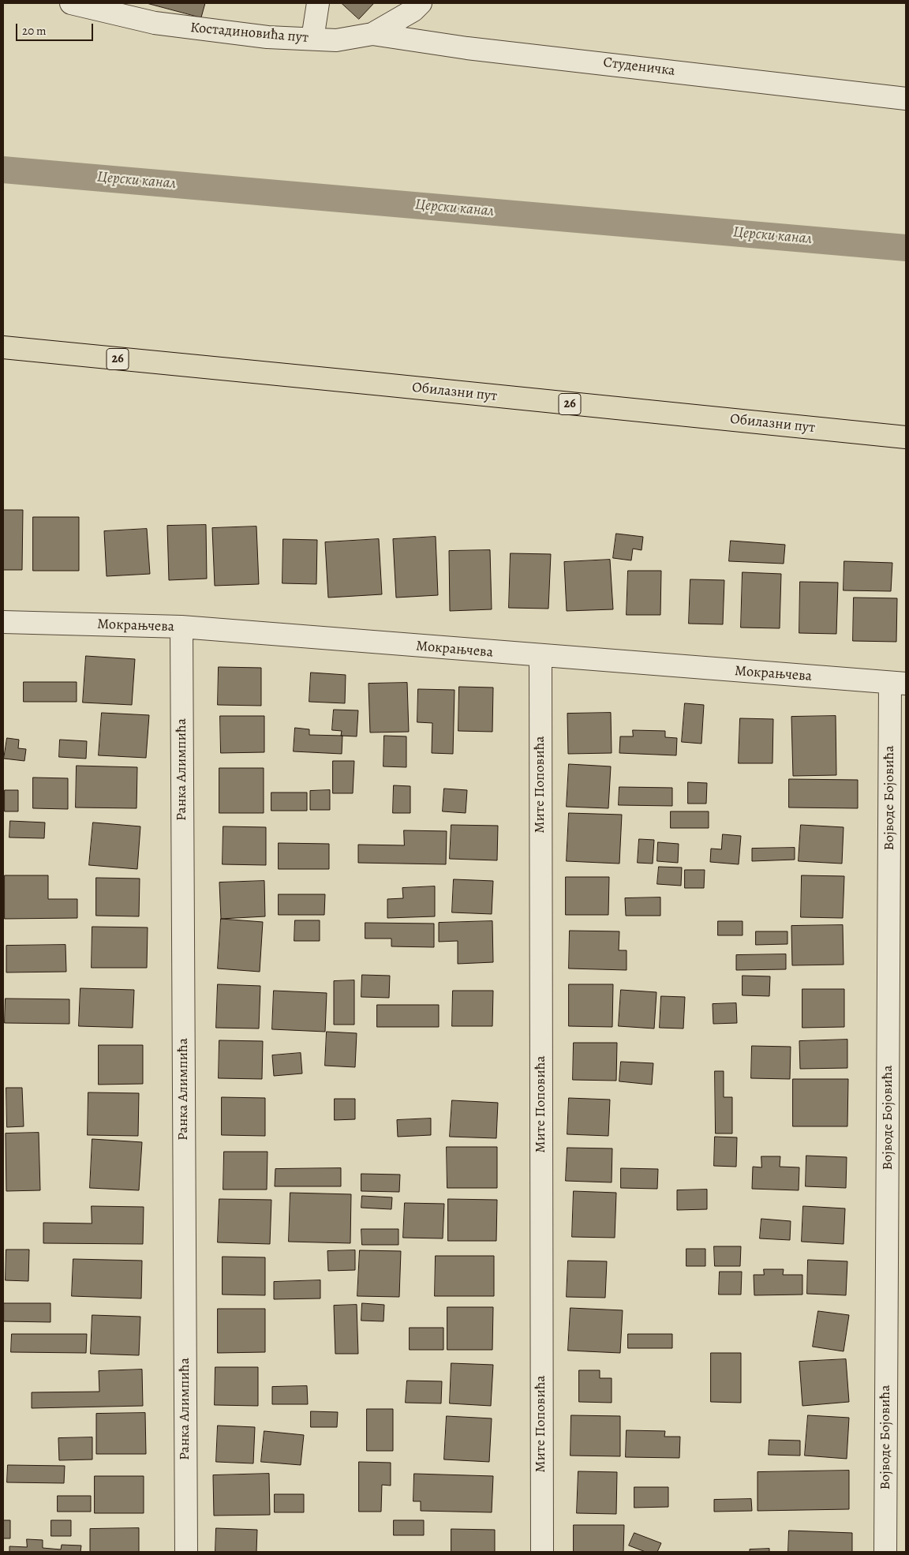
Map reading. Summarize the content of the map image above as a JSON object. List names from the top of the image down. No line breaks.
{"streets":{"main road":["26","Обилазни пут"],"street":["Костадиновића пут","Студеничка","Мокрањчева","Ранка Алимпића","Мите Поповића","Војводе Бојовића"]},"crossings":[["Костадиновића пут","Студеничка"],["Мокрањчева","Ранка Алимпића"],["Мокрањчева","Мите Поповића"],["Мокрањчева","Војводе Бојовића"]],"water":["Церски канал"],"scale_bar":"20 m"}
